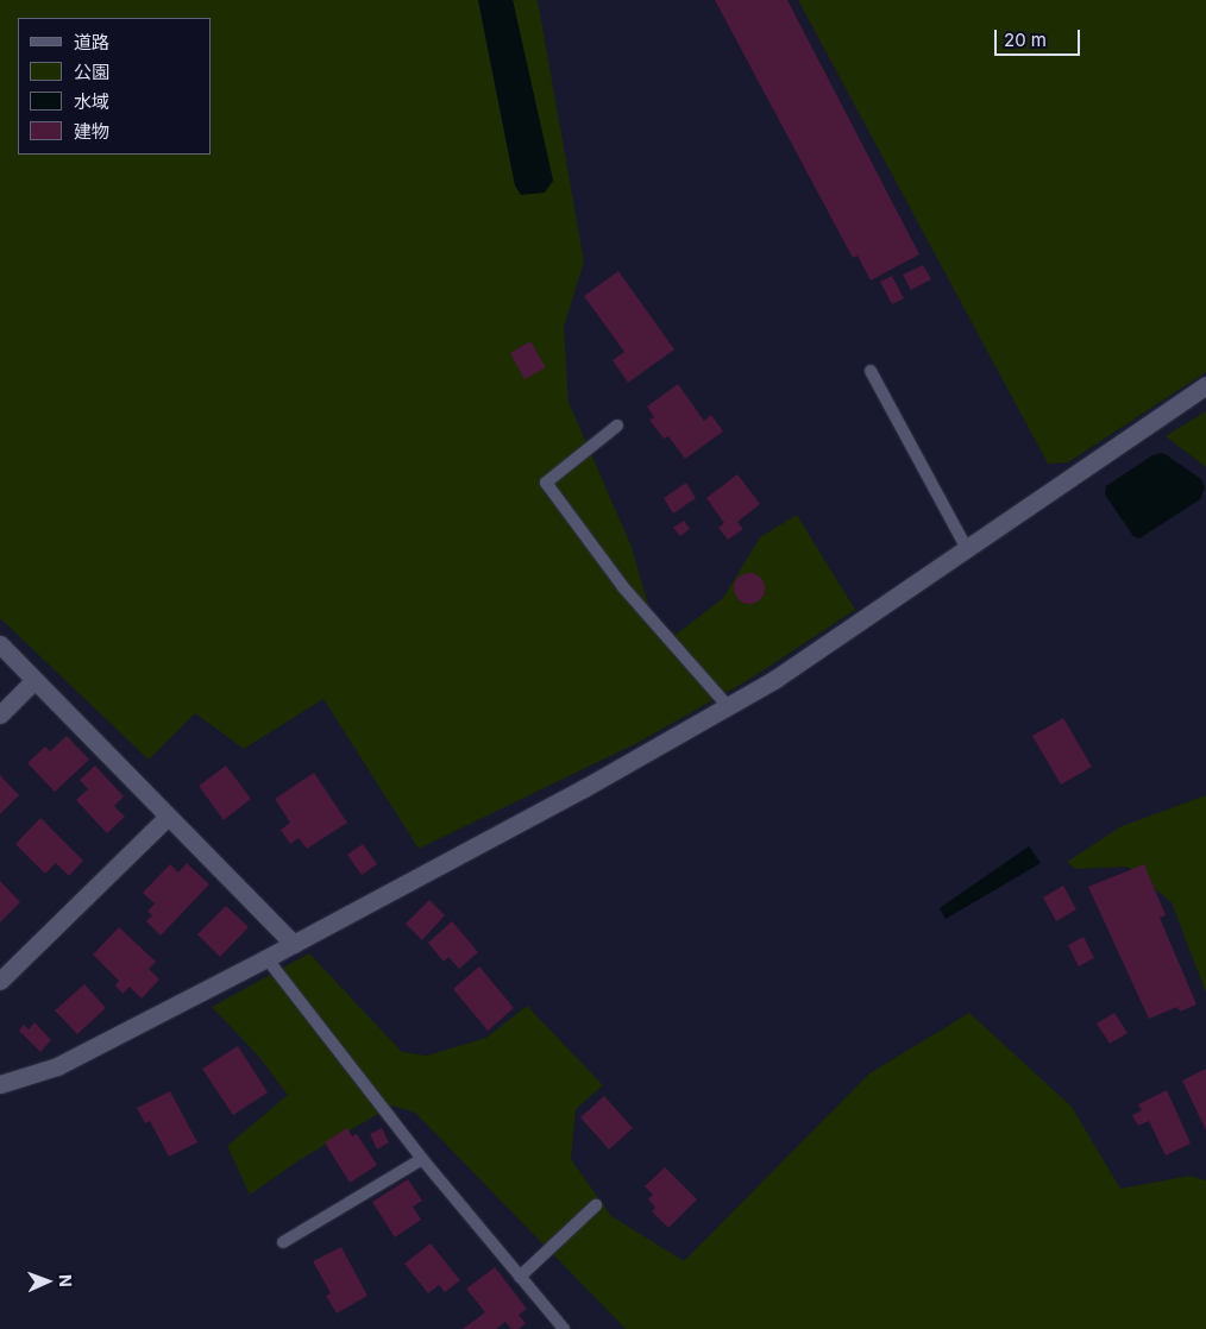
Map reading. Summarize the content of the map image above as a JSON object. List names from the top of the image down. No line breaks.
{"legend":["道路","公園","水域","建物"],"scale_bar":"20 m","north":"right"}
